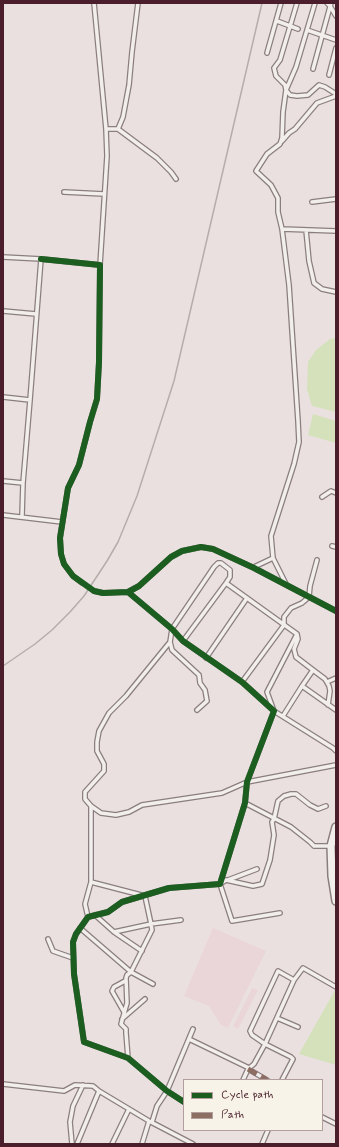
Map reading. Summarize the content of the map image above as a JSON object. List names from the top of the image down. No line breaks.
{"legend":["Cycle path","Path"]}
